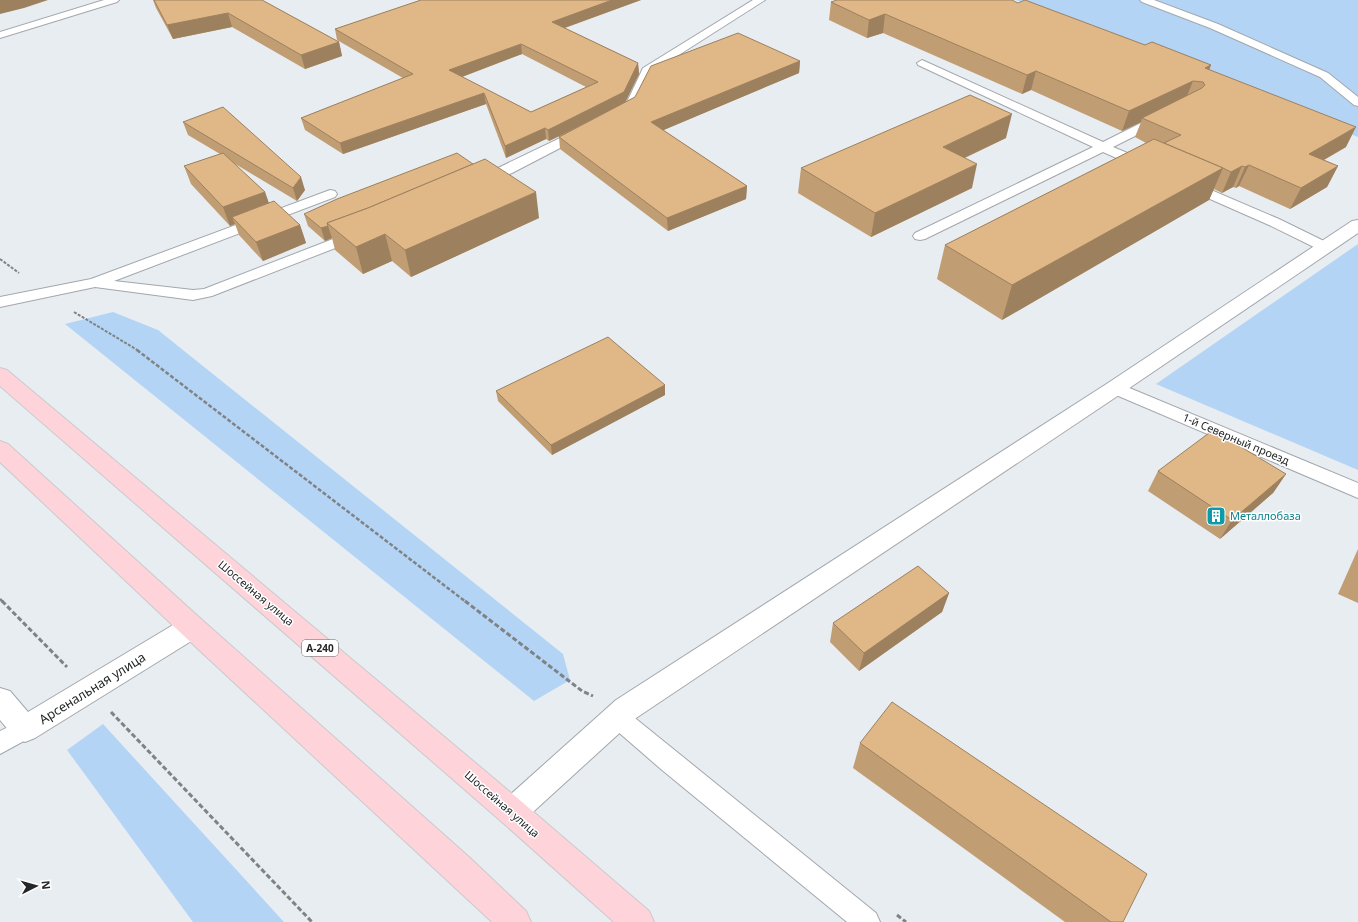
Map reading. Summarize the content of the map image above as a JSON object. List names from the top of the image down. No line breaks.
{"streets":{"main road":["Шоссейная улица","А-240"],"street":["Арсенальная улица"],"lane":["1-й Северный проезд"]},"places":{"building":["Металлобаза"]},"north":"right"}
